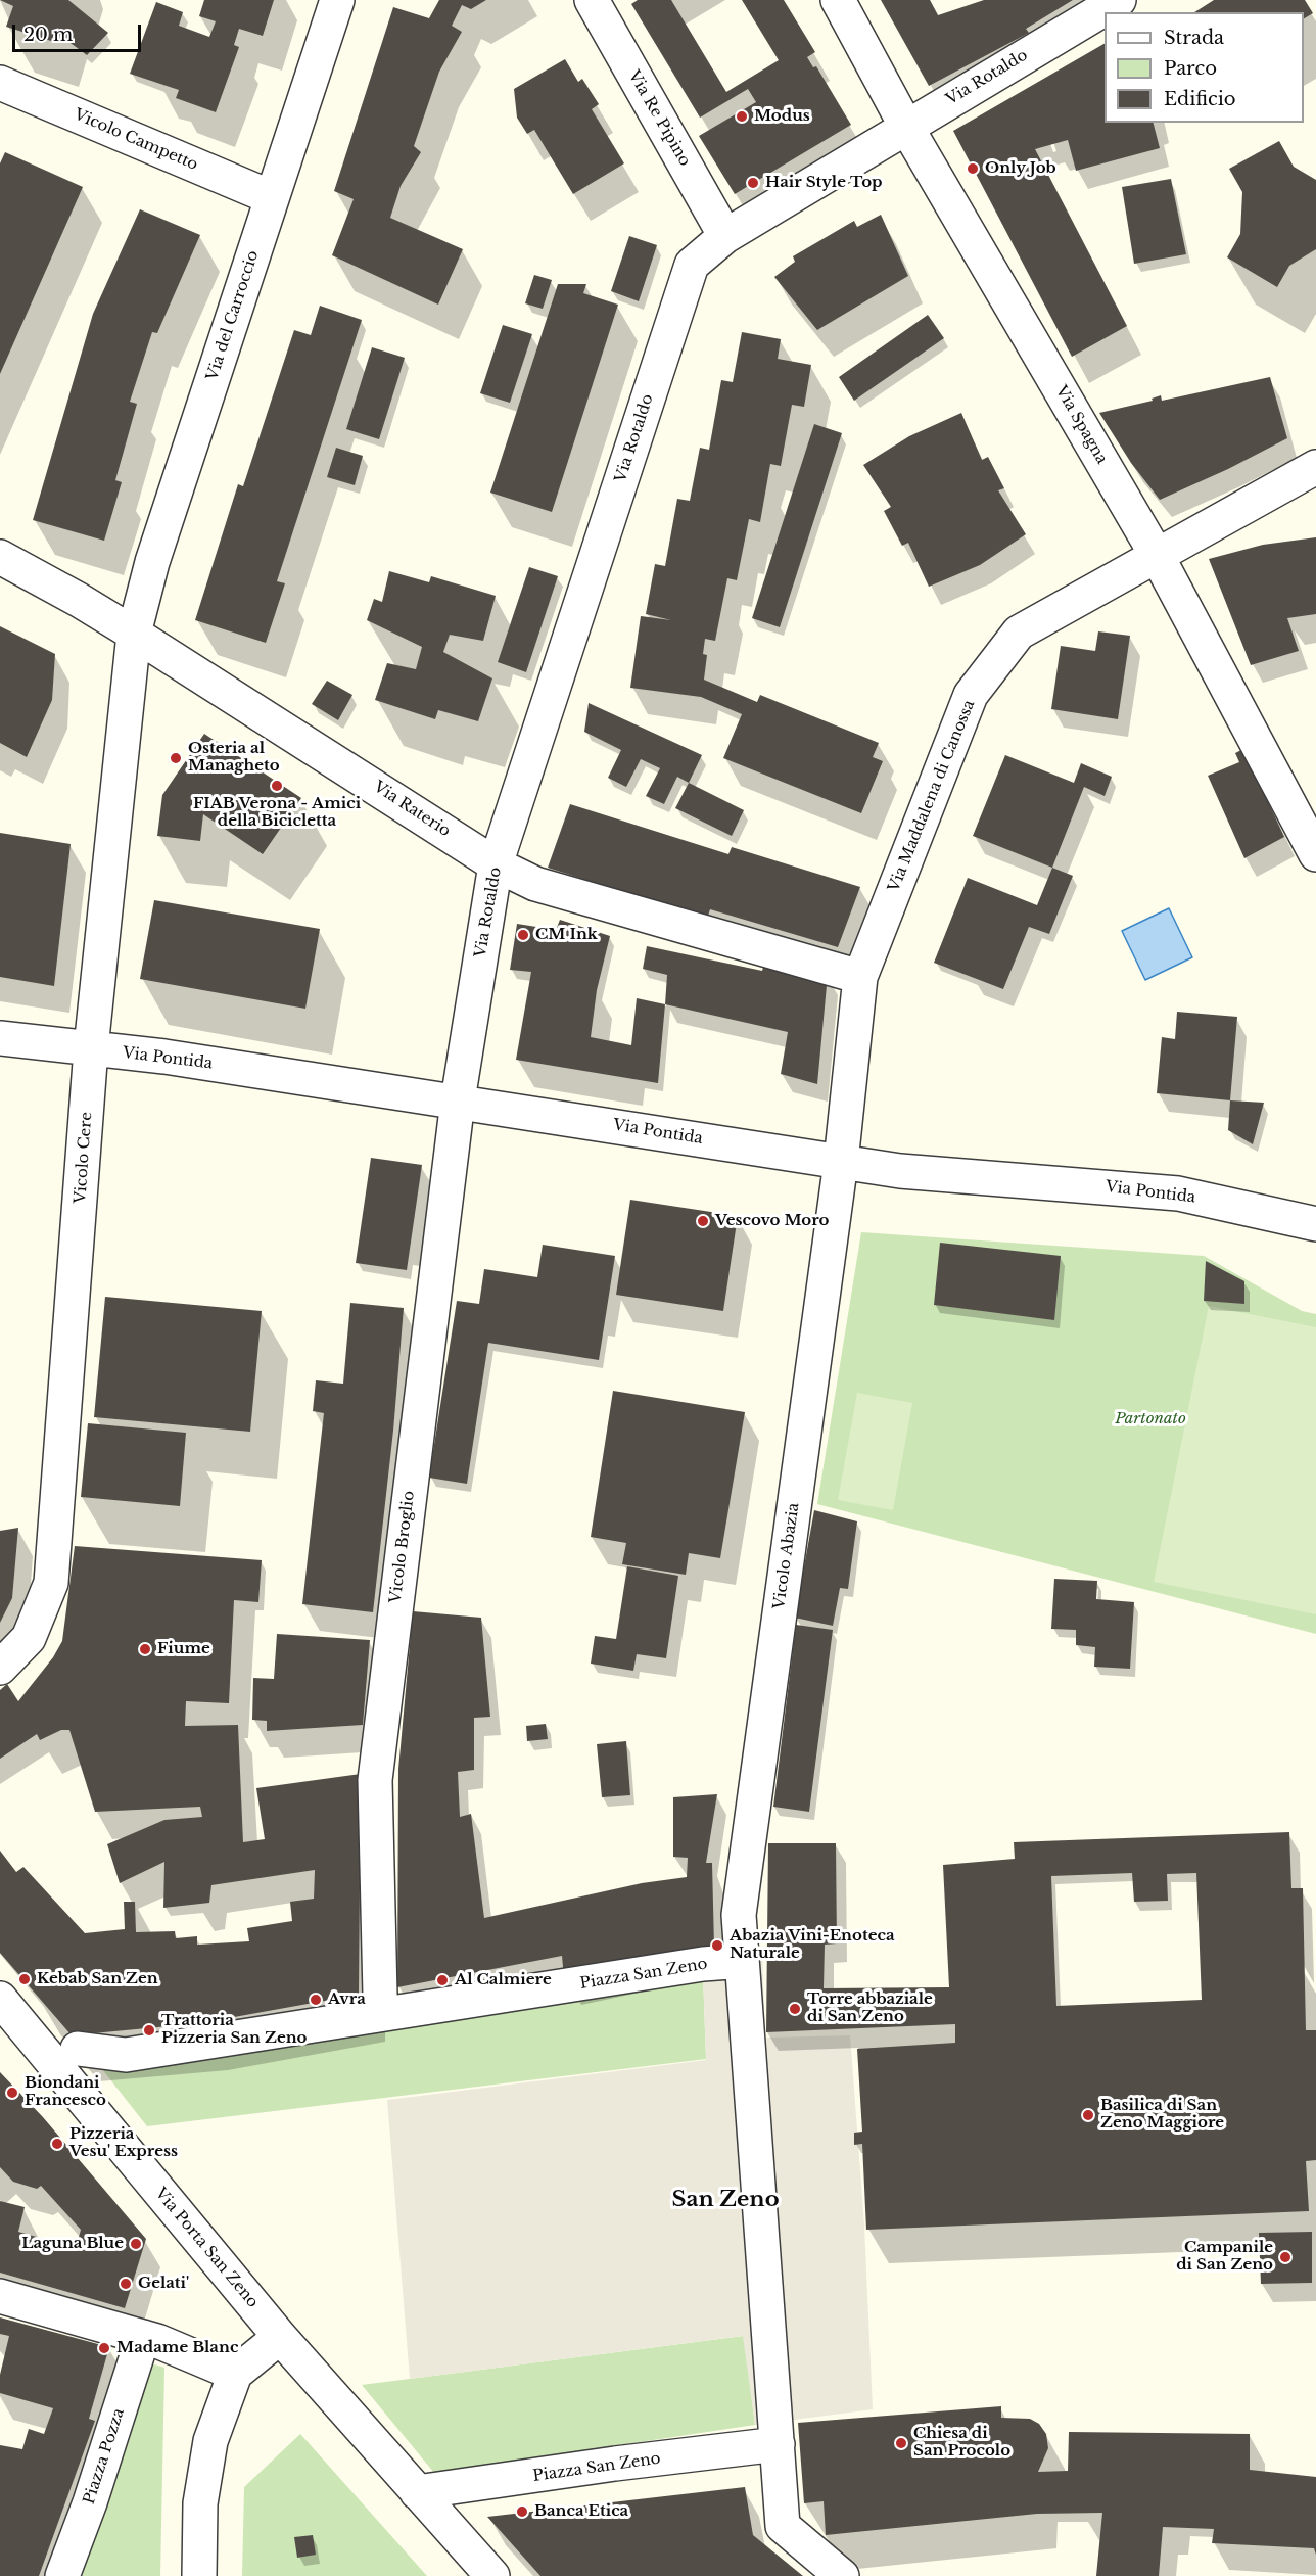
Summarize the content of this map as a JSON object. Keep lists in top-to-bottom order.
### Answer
{
  "streets": {
    "street": [
      "Via Rotaldo",
      "Via Re Pipino",
      "Vicolo Campetto",
      "Via del Carroccio",
      "Via Spagna",
      "Via Maddalena di Canossa",
      "Via Raterio",
      "Via Pontida",
      "Vicolo Cere",
      "Vicolo Broglio",
      "Vicolo Abazia",
      "Piazza San Zeno",
      "Via Porta San Zeno",
      "Piazza Pozza"
    ]
  },
  "crossings": [
    ["Via Rotaldo", "Via Re Pipino"],
    ["Via Rotaldo", "Via Spagna"],
    ["Via Rotaldo", "Via Raterio"],
    ["Via Rotaldo", "Via Pontida"],
    ["Via Rotaldo", "Vicolo Broglio"],
    ["Vicolo Campetto", "Via del Carroccio"],
    ["Via del Carroccio", "Via Raterio"],
    ["Via del Carroccio", "Vicolo Cere"],
    ["Via Spagna", "Via Maddalena di Canossa"],
    ["Via Maddalena di Canossa", "Via Raterio"],
    ["Via Maddalena di Canossa", "Via Pontida"],
    ["Via Maddalena di Canossa", "Vicolo Abazia"],
    ["Via Raterio", "Vicolo Cere"],
    ["Via Pontida", "Vicolo Cere"],
    ["Via Pontida", "Vicolo Broglio"],
    ["Via Pontida", "Vicolo Abazia"],
    ["Vicolo Abazia", "Piazza San Zeno"],
    ["Piazza San Zeno", "Via Porta San Zeno"]
  ],
  "districts": ["San Zeno"],
  "parks": ["Partonato"],
  "places": [
    "Modus",
    "Only Job",
    "Hair Style Top",
    "Osteria al Managheto",
    "FIAB Verona - Amici della Bicicletta",
    "CM Ink",
    "Vescovo Moro",
    "Fiume",
    "Abazia Vini-Enoteca Naturale",
    "Kebab San Zen",
    "Al Calmiere",
    "Avra",
    "Torre abbaziale di San Zeno",
    "Trattoria Pizzeria San Zeno",
    "Biondani Francesco",
    "Basilica di San Zeno Maggiore",
    "Pizzeria Vesu' Express",
    "Laguna Blue",
    "Campanile di San Zeno",
    "Gelati'",
    "Madame Blanc",
    "Chiesa di San Procolo",
    "Banca Etica"
  ],
  "legend": ["Strada", "Parco", "Edificio"],
  "scale_bar": "20 m"
}
